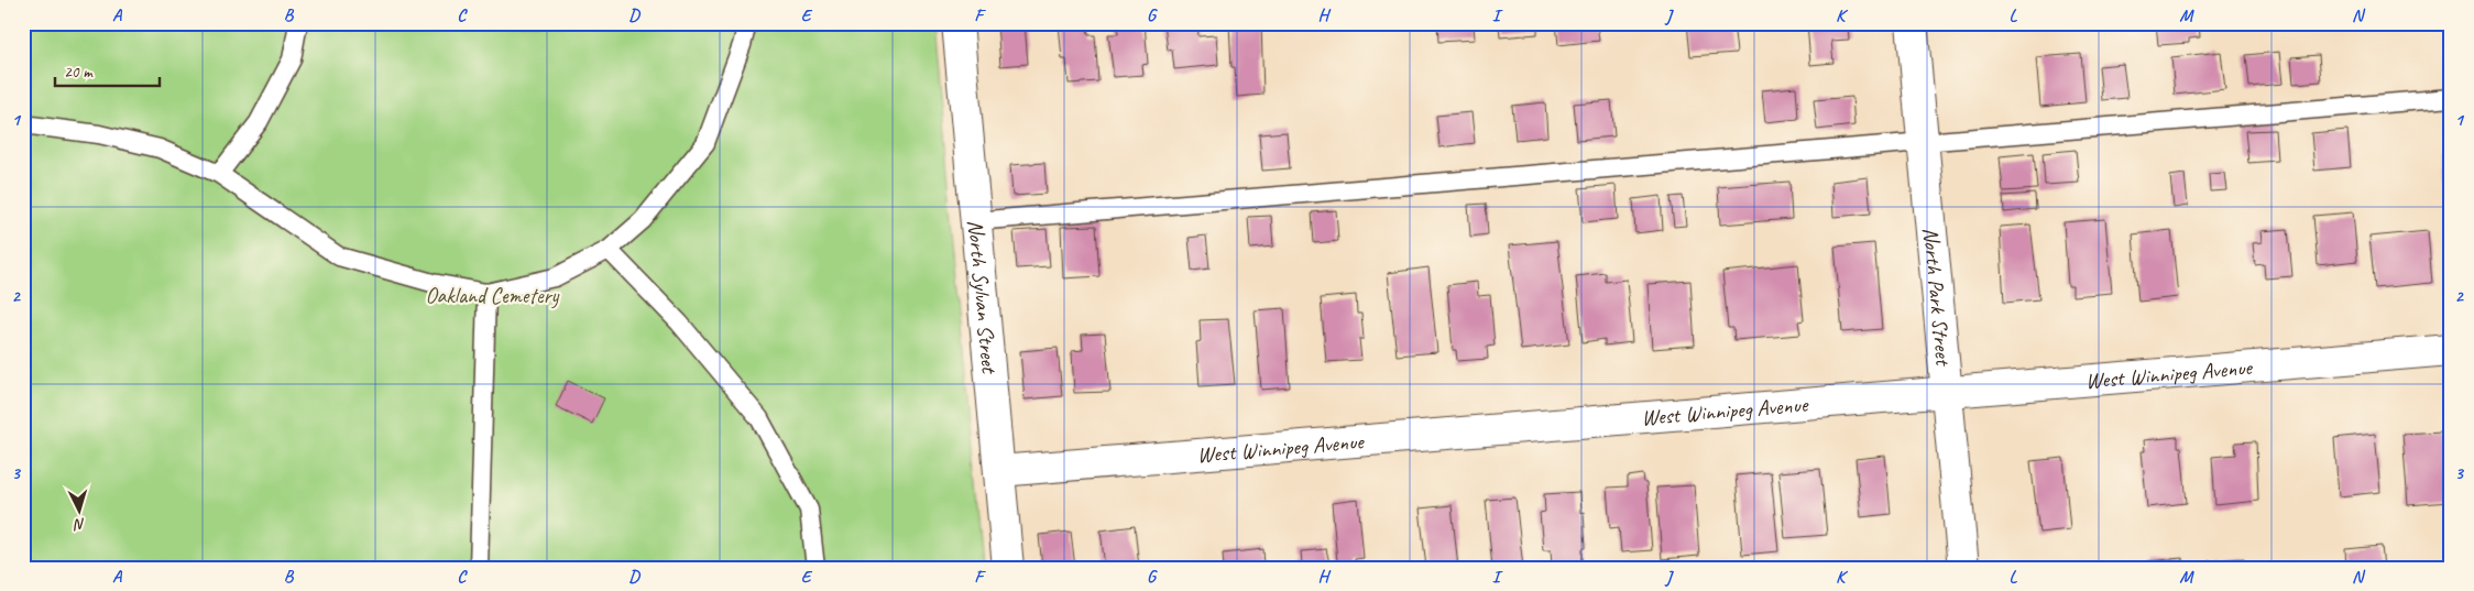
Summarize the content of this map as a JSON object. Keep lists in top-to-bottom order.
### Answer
{
  "streets": {
    "street": ["North Park Street", "North Sylvan Street", "West Winnipeg Avenue"]
  },
  "crossings": [
    ["North Park Street", "West Winnipeg Avenue"],
    ["North Sylvan Street", "West Winnipeg Avenue"]
  ],
  "parks": ["Oakland Cemetery"],
  "scale_bar": "20 m",
  "north": "bottom",
  "grid": {
    "columns": [
      "A",
      "B",
      "C",
      "D",
      "E",
      "F",
      "G",
      "H",
      "I",
      "J",
      "K",
      "L",
      "M",
      "N"
    ],
    "rows": ["1", "2", "3"]
  }
}
